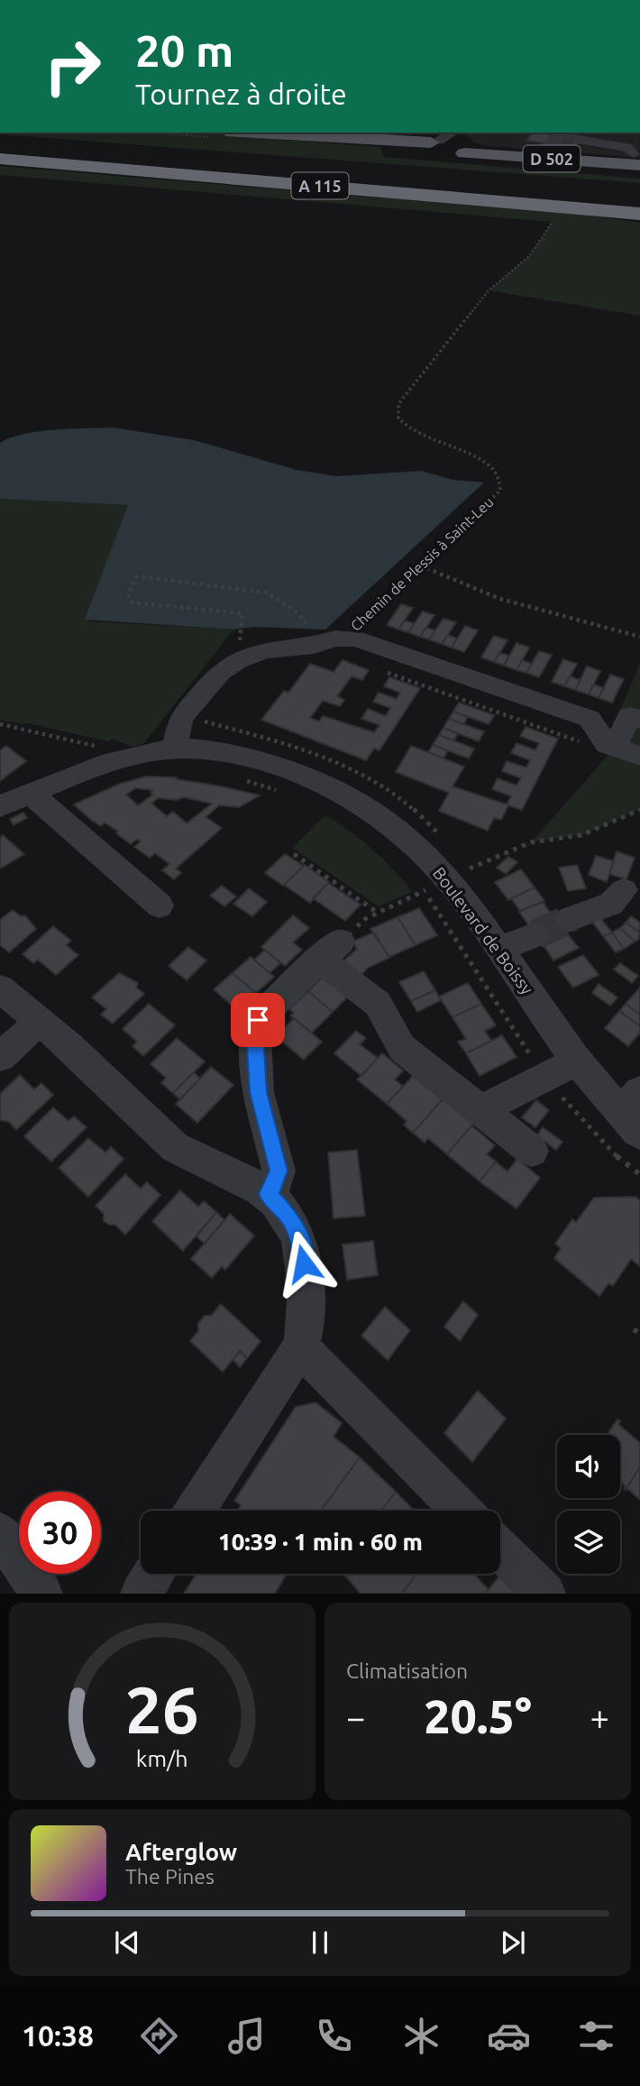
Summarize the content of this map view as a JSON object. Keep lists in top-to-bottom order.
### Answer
{
  "streets": {
    "highway": ["A 115"],
    "main road": ["D 502"],
    "street": ["Chemin de Plessis à Saint-Leu", "Boulevard de Boissy"]
  },
  "crossings": [
    ["Chemin de Plessis à Saint-Leu", "Boulevard de Boissy"]
  ],
  "page": {
    "turn": ["20 m", "Tournez à droite"],
    "limit": "30",
    "trip": "10:39 · 1 min · 60 m",
    "tile": "Climatisation",
    "heat": ["−", "20.5°", "+"],
    "song": ["Afterglow", "The Pines"],
    "tabs": "10:38",
    "gauge": ["26", "km/h"]
  }
}
